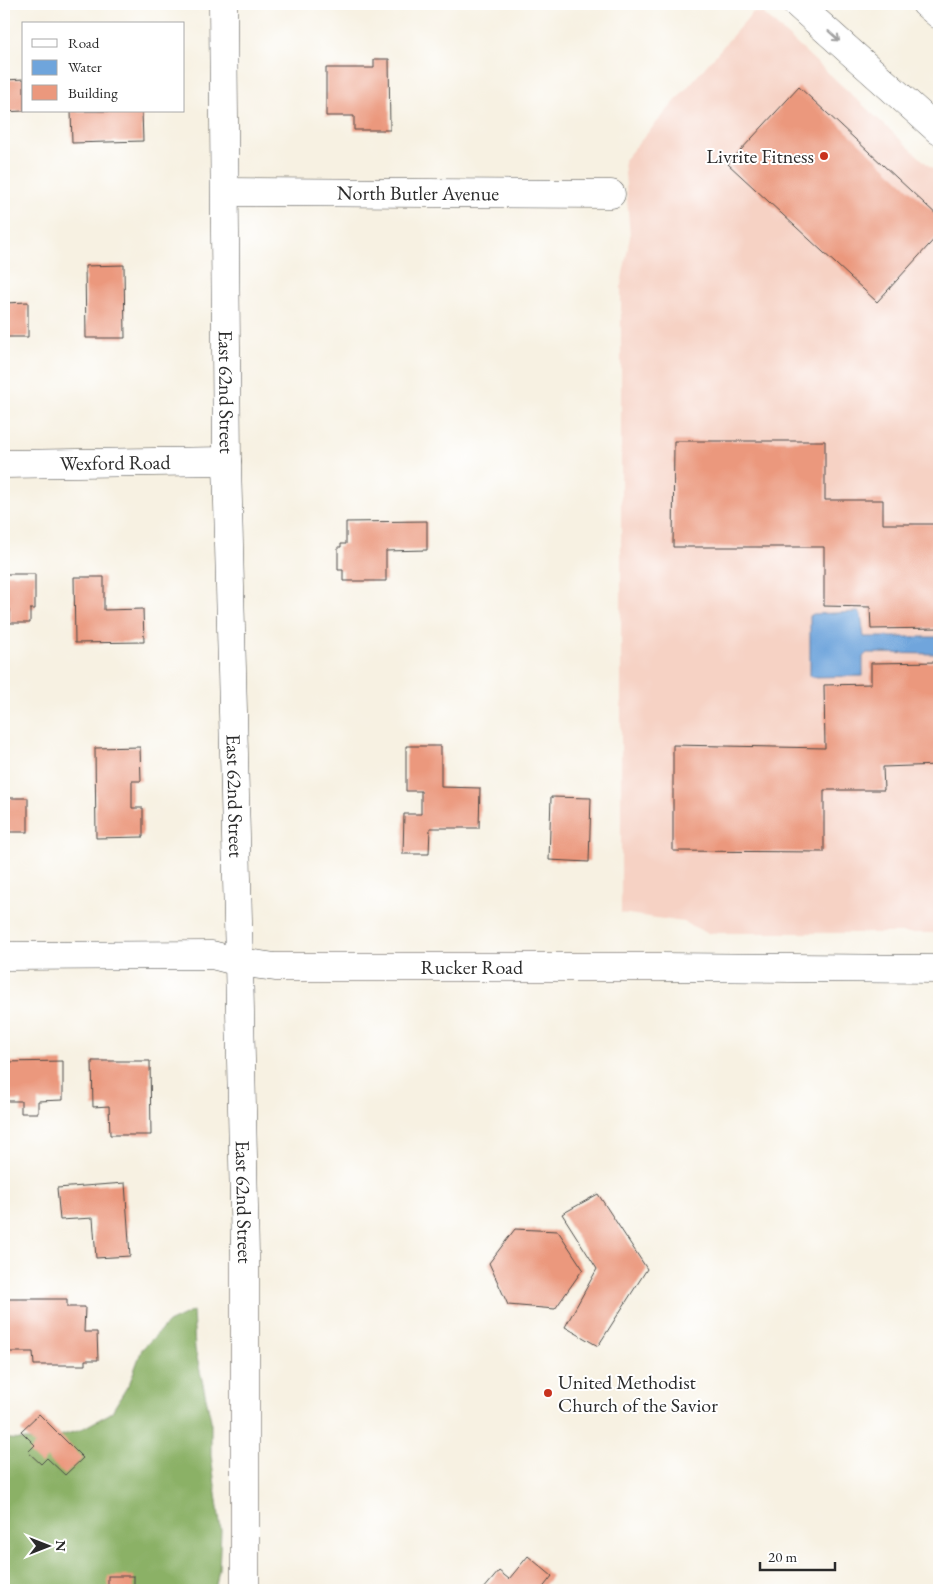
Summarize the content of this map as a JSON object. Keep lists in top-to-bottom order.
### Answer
{
  "streets": {
    "street": [
      "North Butler Avenue",
      "East 62nd Street",
      "Wexford Road",
      "Rucker Road"
    ]
  },
  "crossings": [
    ["North Butler Avenue", "East 62nd Street"],
    ["East 62nd Street", "Wexford Road"],
    ["East 62nd Street", "Rucker Road"]
  ],
  "places": ["Livrite Fitness", "United Methodist Church of the Savior"],
  "legend": ["Road", "Water", "Building"],
  "scale_bar": "20 m",
  "north": "right"
}
